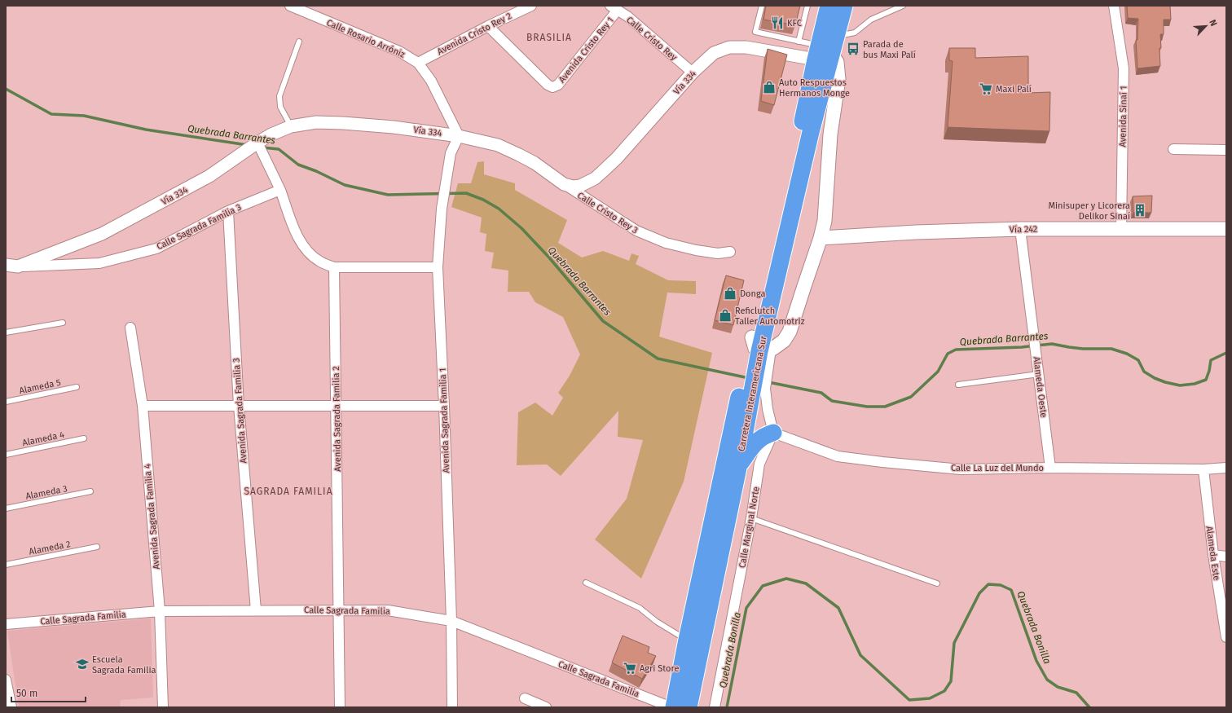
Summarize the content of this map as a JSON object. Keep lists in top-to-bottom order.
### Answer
{
  "streets": {
    "highway": ["Carretera Interamericana Sur"],
    "main road": ["Vía 242"],
    "street": [
      "Avenida Cristo Rey 2",
      "Calle Rosario Arróniz",
      "Calle Cristo Rey",
      "Avenida Cristo Rey 1",
      "Vía 334",
      "Avenida Sinaí 1",
      "Calle Cristo Rey 3",
      "Calle Sagrada Familia 3",
      "Alameda Oeste",
      "Avenida Sagrada Familia 3",
      "Avenida Sagrada Familia 2",
      "Avenida Sagrada Familia 1",
      "Calle La Luz del Mundo",
      "Avenida Sagrada Familia 4",
      "Calle Marginal Norte",
      "Alameda Este",
      "Calle Sagrada Familia"
    ],
    "lane": [
      "Alameda 5",
      "Alameda 4",
      "Alameda 3",
      "Alameda 2"
    ]
  },
  "crossings": [
    ["Avenida Cristo Rey 2", "Calle Rosario Arróniz"],
    ["Avenida Cristo Rey 2", "Avenida Cristo Rey 1"],
    ["Calle Rosario Arróniz", "Vía 334"],
    ["Calle Rosario Arróniz", "Avenida Sagrada Familia 1"],
    ["Calle Cristo Rey", "Avenida Cristo Rey 1"],
    ["Calle Cristo Rey", "Vía 334"],
    ["Vía 334", "Calle Cristo Rey 3"],
    ["Vía 334", "Calle Sagrada Familia 3"],
    ["Vía 334", "Carretera Interamericana Sur"],
    ["Vía 334", "Avenida Sagrada Familia 1"],
    ["Avenida Sinaí 1", "Vía 242"],
    ["Calle Sagrada Familia 3", "Avenida Sagrada Familia 3"],
    ["Vía 242", "Alameda Oeste"],
    ["Alameda Oeste", "Calle La Luz del Mundo"],
    ["Carretera Interamericana Sur", "Calle Sagrada Familia"],
    ["Avenida Sagrada Familia 3", "Calle Sagrada Familia"],
    ["Avenida Sagrada Familia 2", "Calle Sagrada Familia"],
    ["Avenida Sagrada Familia 1", "Calle Sagrada Familia"],
    ["Calle La Luz del Mundo", "Calle Marginal Norte"],
    ["Calle La Luz del Mundo", "Alameda Este"],
    ["Avenida Sagrada Familia 4", "Calle Sagrada Familia"]
  ],
  "districts": ["BRASILIA", "SAGRADA FAMILIA"],
  "water": ["Quebrada Barrantes", "Quebrada Bonilla"],
  "places": {
    "restaurant": ["KFC"],
    "bus stop": ["Parada de bus Maxi Palí"],
    "shop": ["Auto Respuestos Hermanos Monge", "Donga", "Reficlutch Taller Automotriz"],
    "supermarket": ["Maxi Palí", "Agri Store"],
    "building": ["Minisuper y Licorera Delikor Sinaí"],
    "school or university": ["Escuela Sagrada Familia"]
  },
  "scale_bar": "50 m",
  "north": "top right"
}
